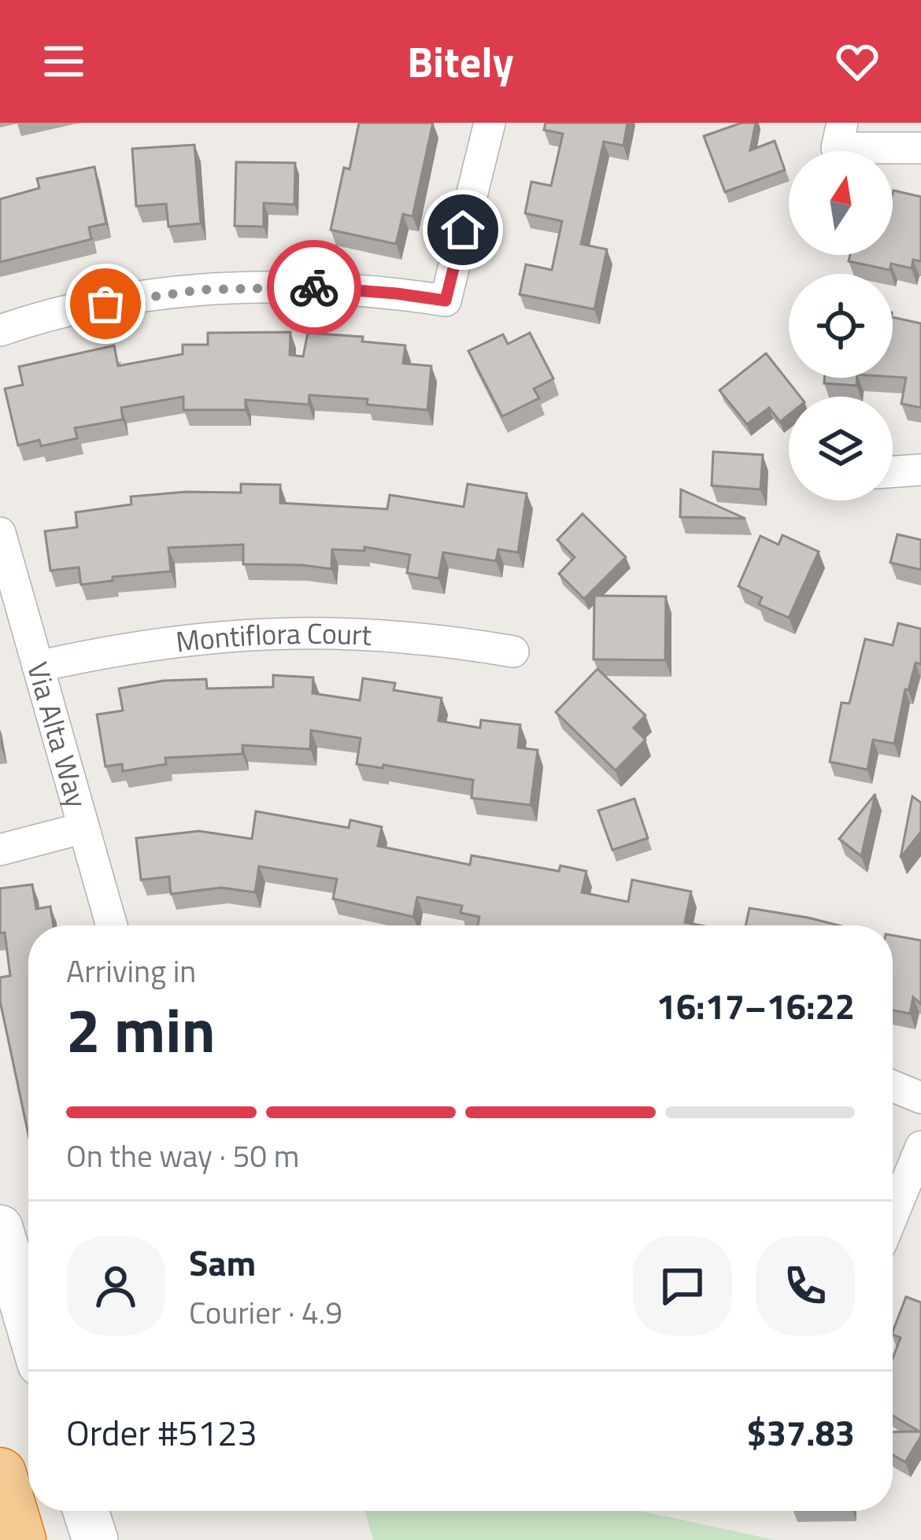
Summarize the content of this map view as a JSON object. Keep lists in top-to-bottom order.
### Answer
{
  "streets": {
    "street": ["Montiflora Court", "Via Alta Way"]
  },
  "crossings": [
    ["Montiflora Court", "Via Alta Way"]
  ],
  "north": "top",
  "page": {
    "header": "Bitely",
    "heading": ["2 min", "Arriving in", "16:17–16:22"],
    "panel": [
      "Sam",
      "Courier · 4.9",
      "Order #5123",
      "$37.83"
    ],
    "bar": "On the way · 50 m"
  }
}
